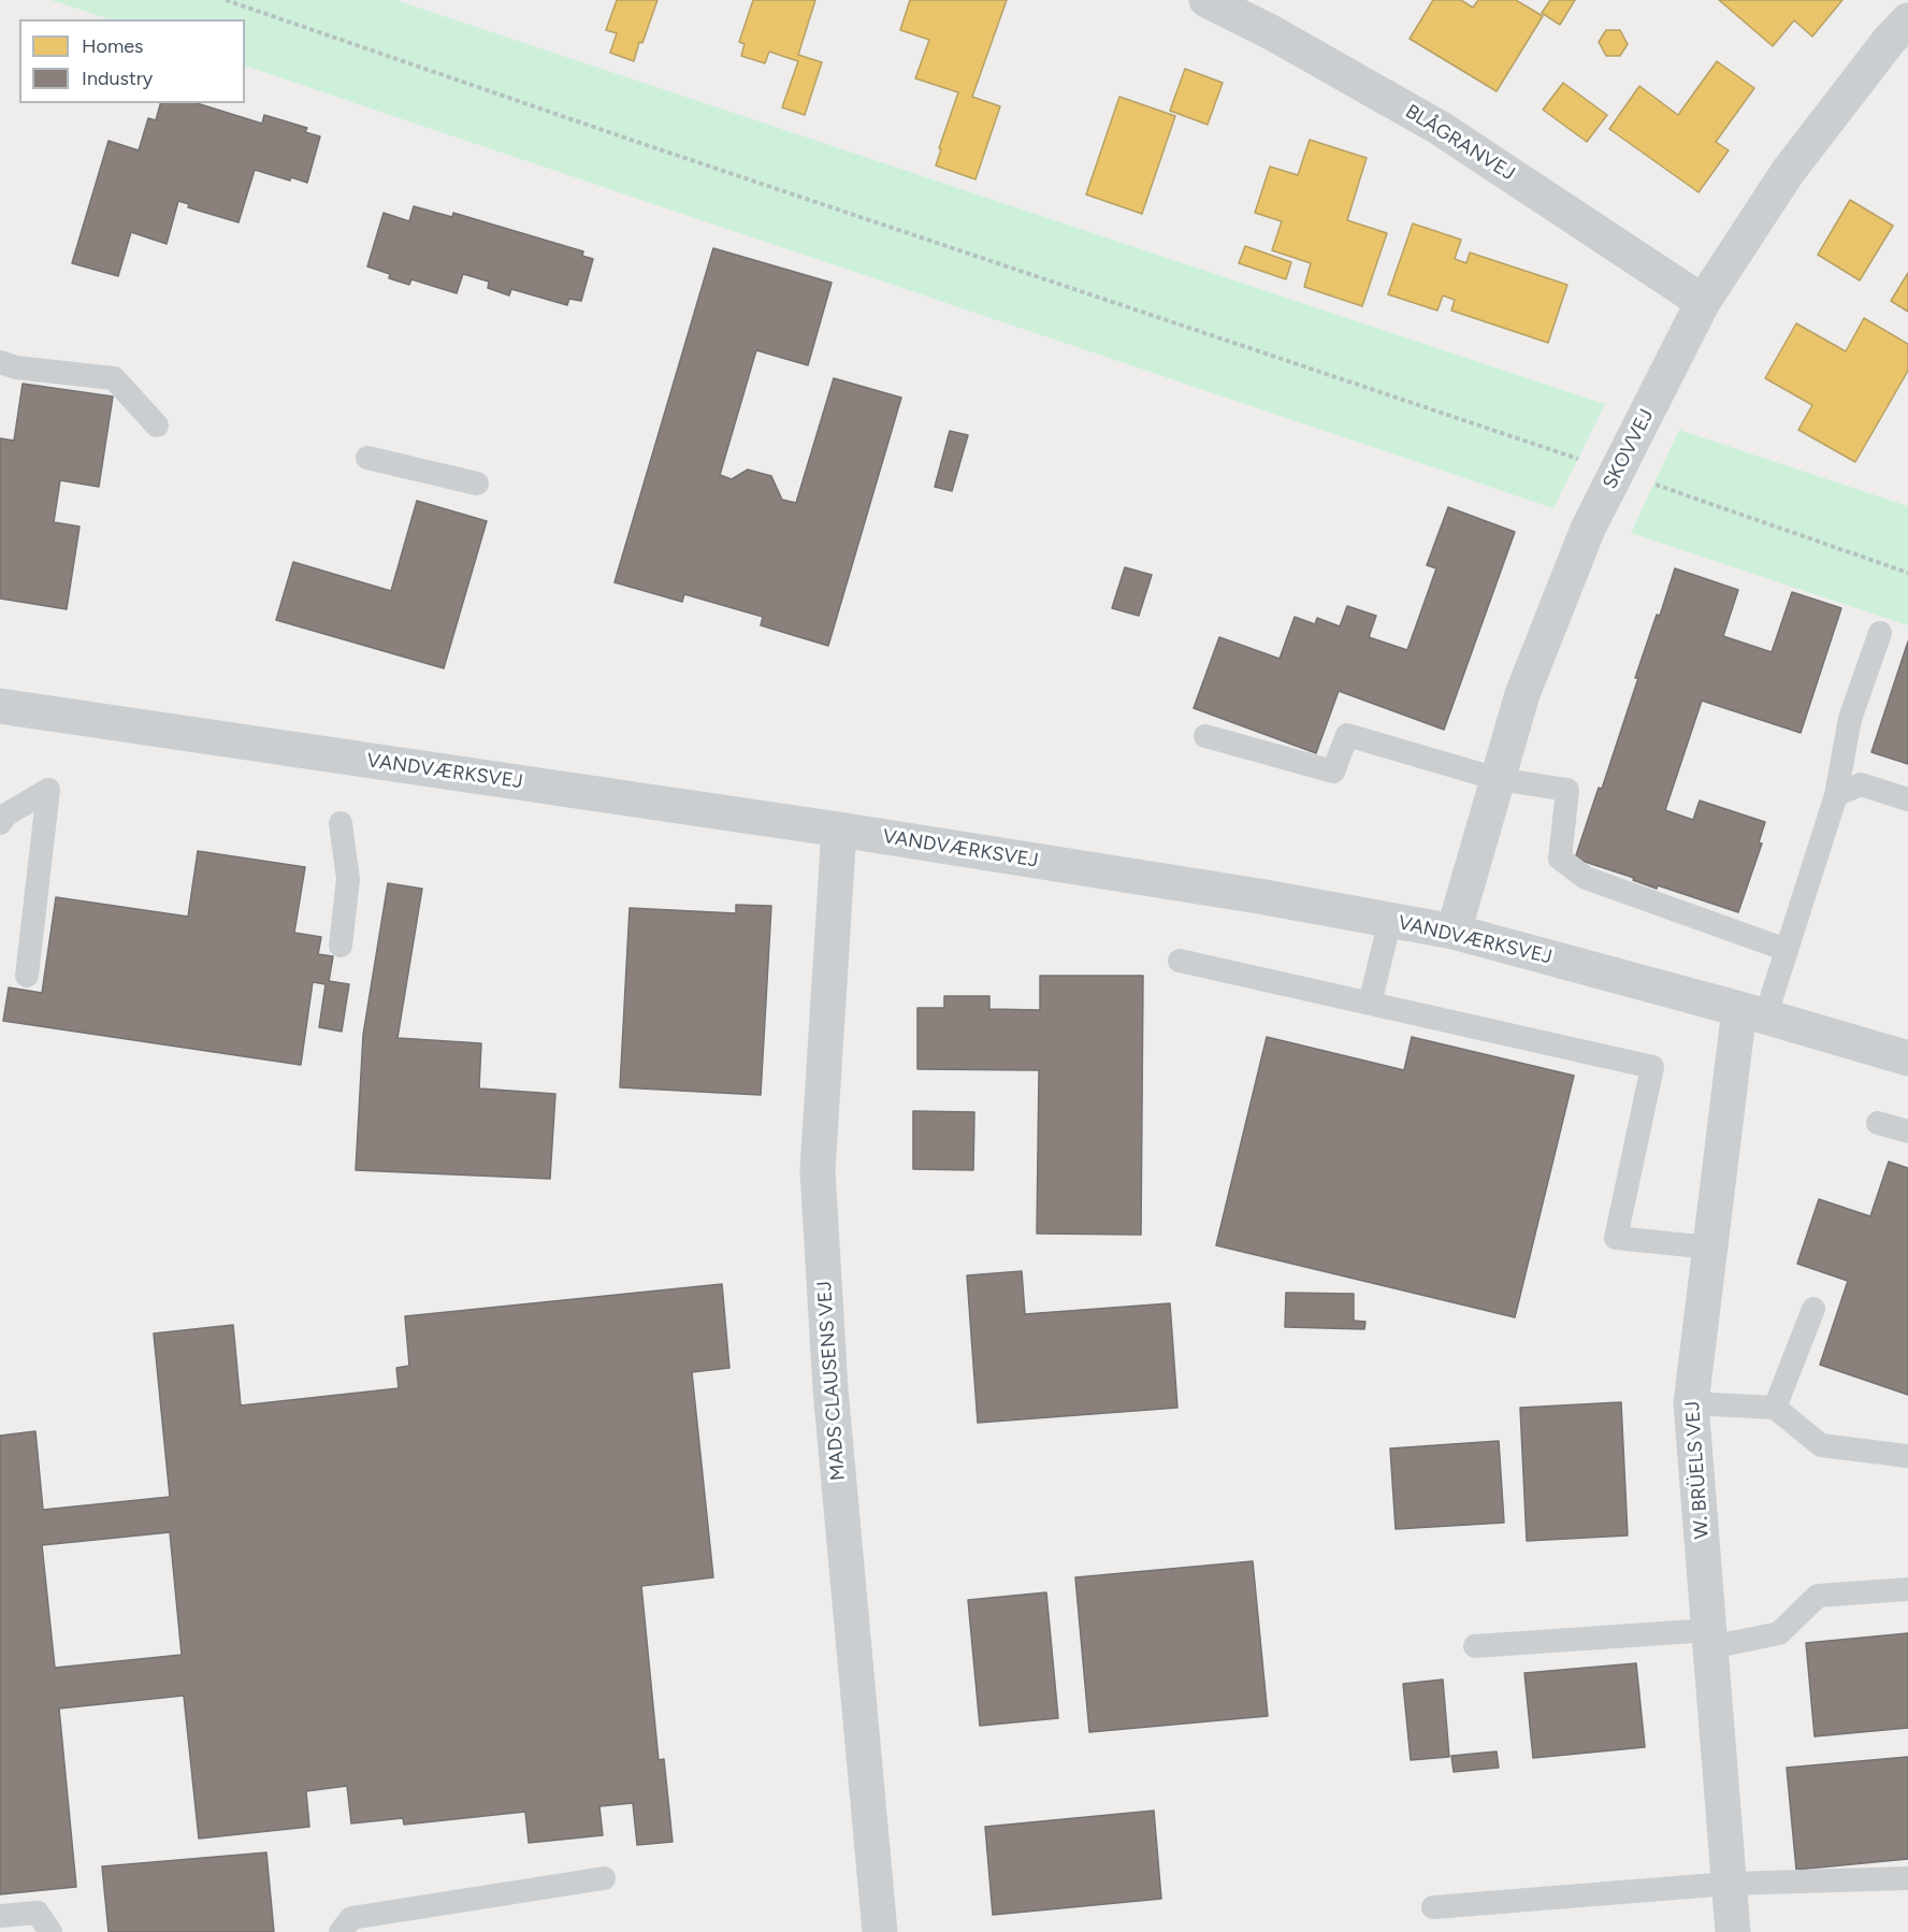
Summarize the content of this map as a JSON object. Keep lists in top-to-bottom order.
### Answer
{
  "streets": {
    "street": [
      "BLÅGRANVEJ",
      "SKOVVEJ",
      "VANDVÆRKSVEJ",
      "MADS CLAUSENS VEJ",
      "W. BRÜELS VEJ"
    ]
  },
  "crossings": [
    ["BLÅGRANVEJ", "SKOVVEJ"],
    ["SKOVVEJ", "VANDVÆRKSVEJ"],
    ["VANDVÆRKSVEJ", "MADS CLAUSENS VEJ"],
    ["VANDVÆRKSVEJ", "W. BRÜELS VEJ"]
  ],
  "legend": ["Homes", "Industry"]
}
